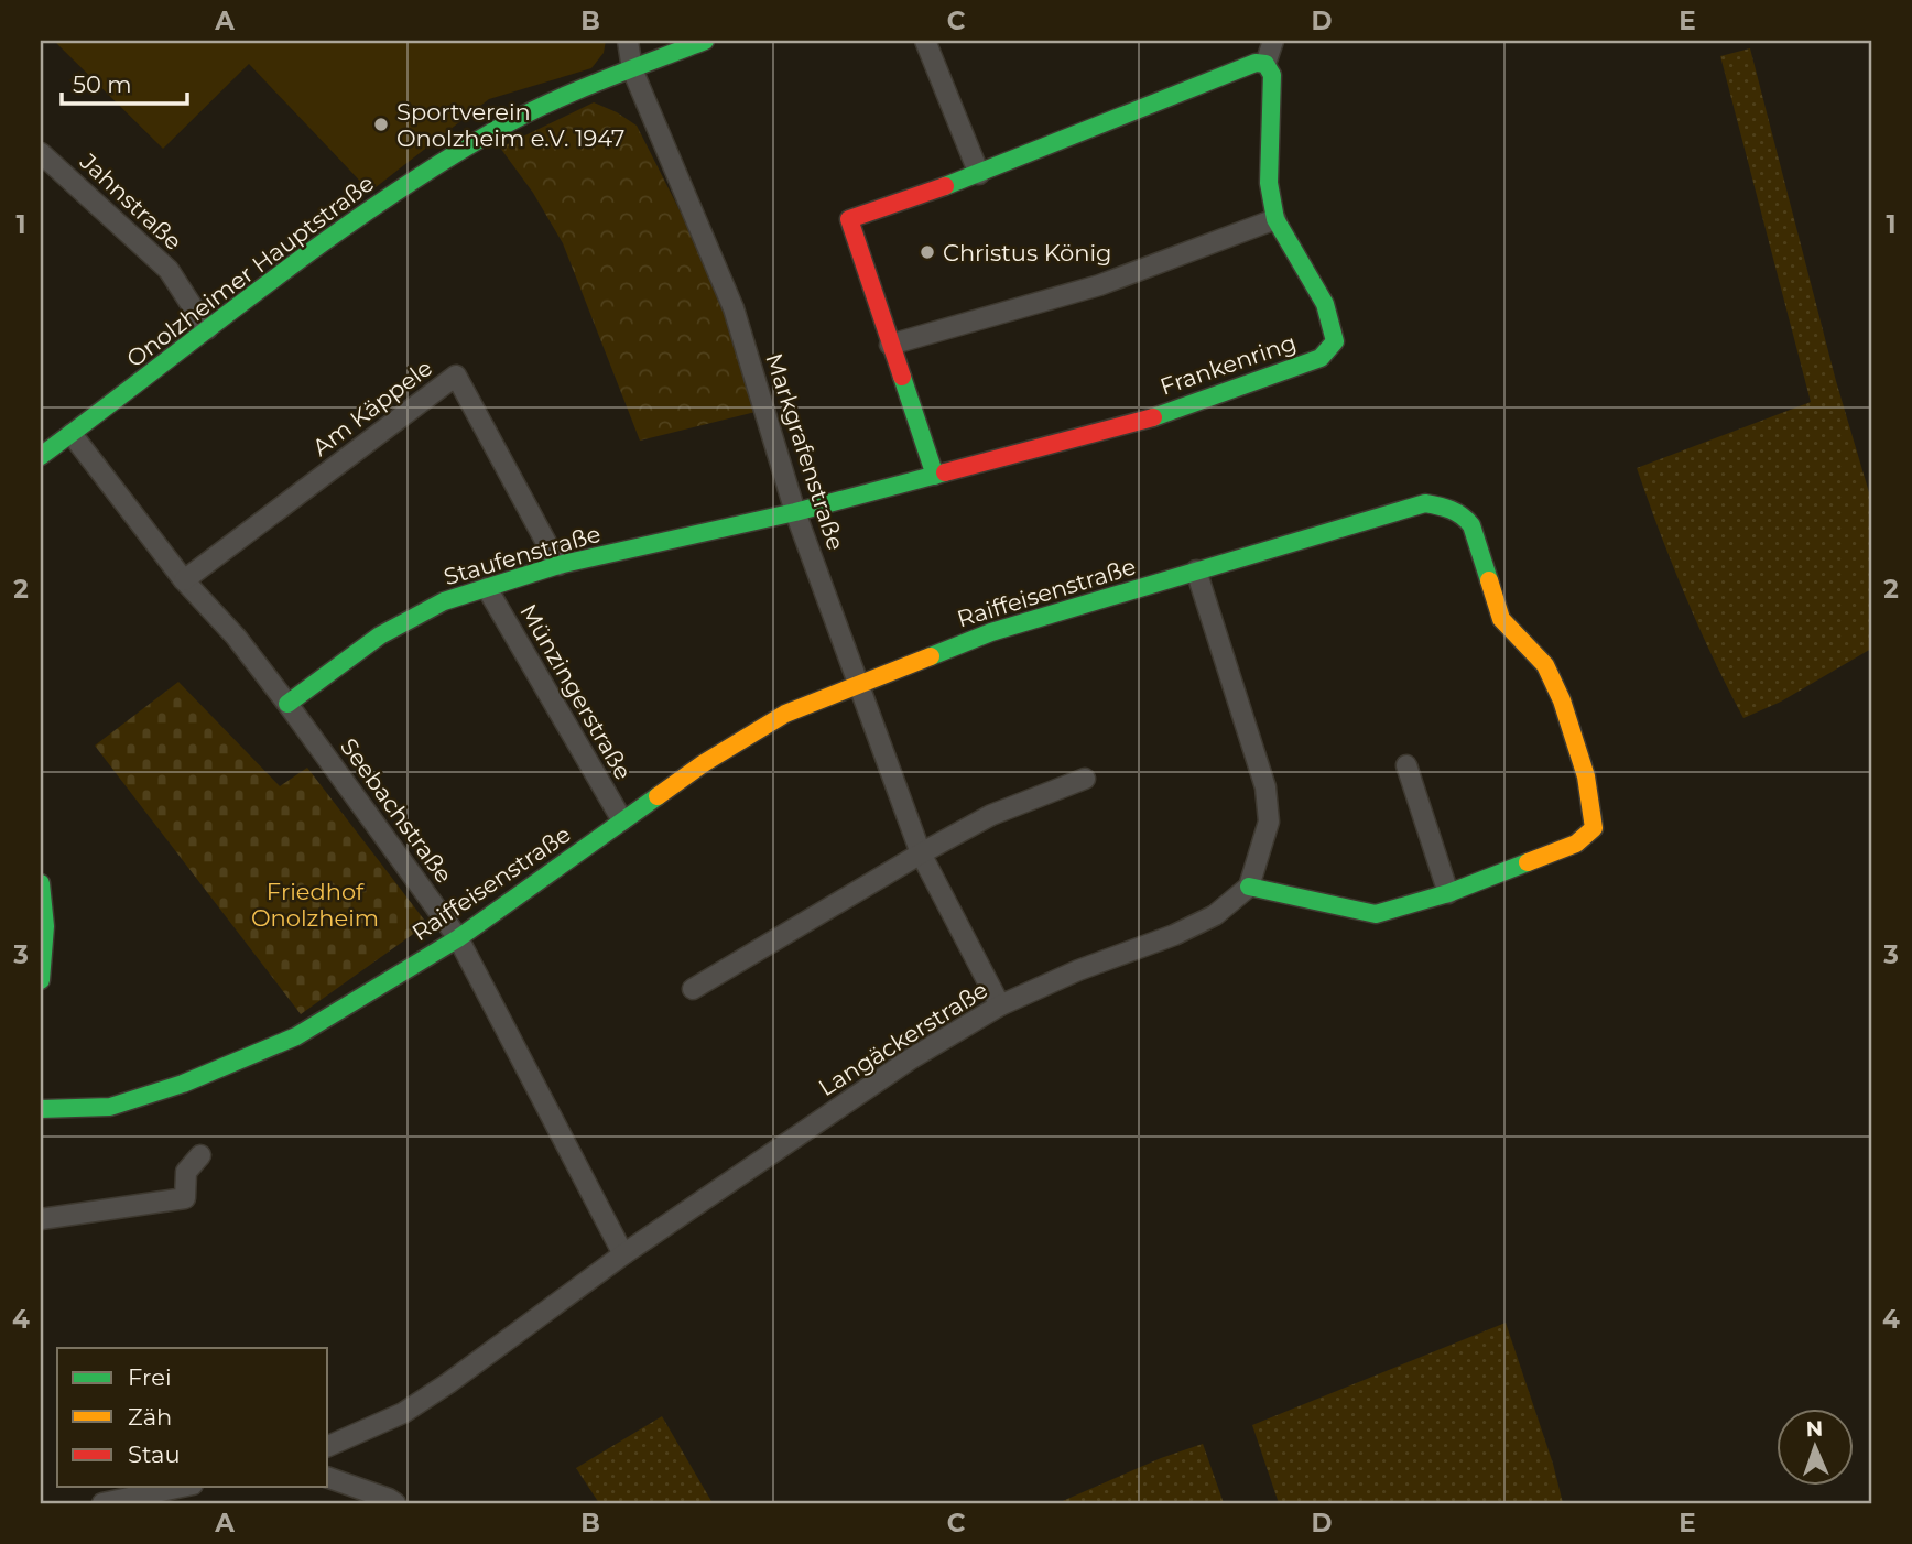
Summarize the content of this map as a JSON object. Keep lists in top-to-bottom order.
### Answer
{
  "streets": {
    "street": [
      "Jahnstraße",
      "Onolzheimer Hauptstraße",
      "Frankenring",
      "Am Käppele",
      "Markgrafenstraße",
      "Staufenstraße",
      "Raiffeisenstraße",
      "Münzingerstraße",
      "Seebachstraße",
      "Langäckerstraße"
    ]
  },
  "crossings": [
    ["Jahnstraße", "Onolzheimer Hauptstraße"],
    ["Onolzheimer Hauptstraße", "Markgrafenstraße"],
    ["Onolzheimer Hauptstraße", "Seebachstraße"],
    ["Frankenring", "Markgrafenstraße"],
    ["Frankenring", "Staufenstraße"],
    ["Am Käppele", "Staufenstraße"],
    ["Am Käppele", "Seebachstraße"],
    ["Markgrafenstraße", "Staufenstraße"],
    ["Markgrafenstraße", "Raiffeisenstraße"],
    ["Markgrafenstraße", "Langäckerstraße"],
    ["Staufenstraße", "Münzingerstraße"],
    ["Staufenstraße", "Seebachstraße"],
    ["Raiffeisenstraße", "Münzingerstraße"],
    ["Raiffeisenstraße", "Seebachstraße"],
    ["Raiffeisenstraße", "Langäckerstraße"],
    ["Seebachstraße", "Langäckerstraße"]
  ],
  "parks": ["Friedhof Onolzheim"],
  "places": ["Sportverein Onolzheim e.V. 1947", "Christus König"],
  "legend": ["Frei", "Zäh", "Stau"],
  "scale_bar": "50 m",
  "north": "top",
  "grid": {
    "columns": [
      "A",
      "B",
      "C",
      "D",
      "E"
    ],
    "rows": [
      "1",
      "2",
      "3",
      "4"
    ]
  }
}
